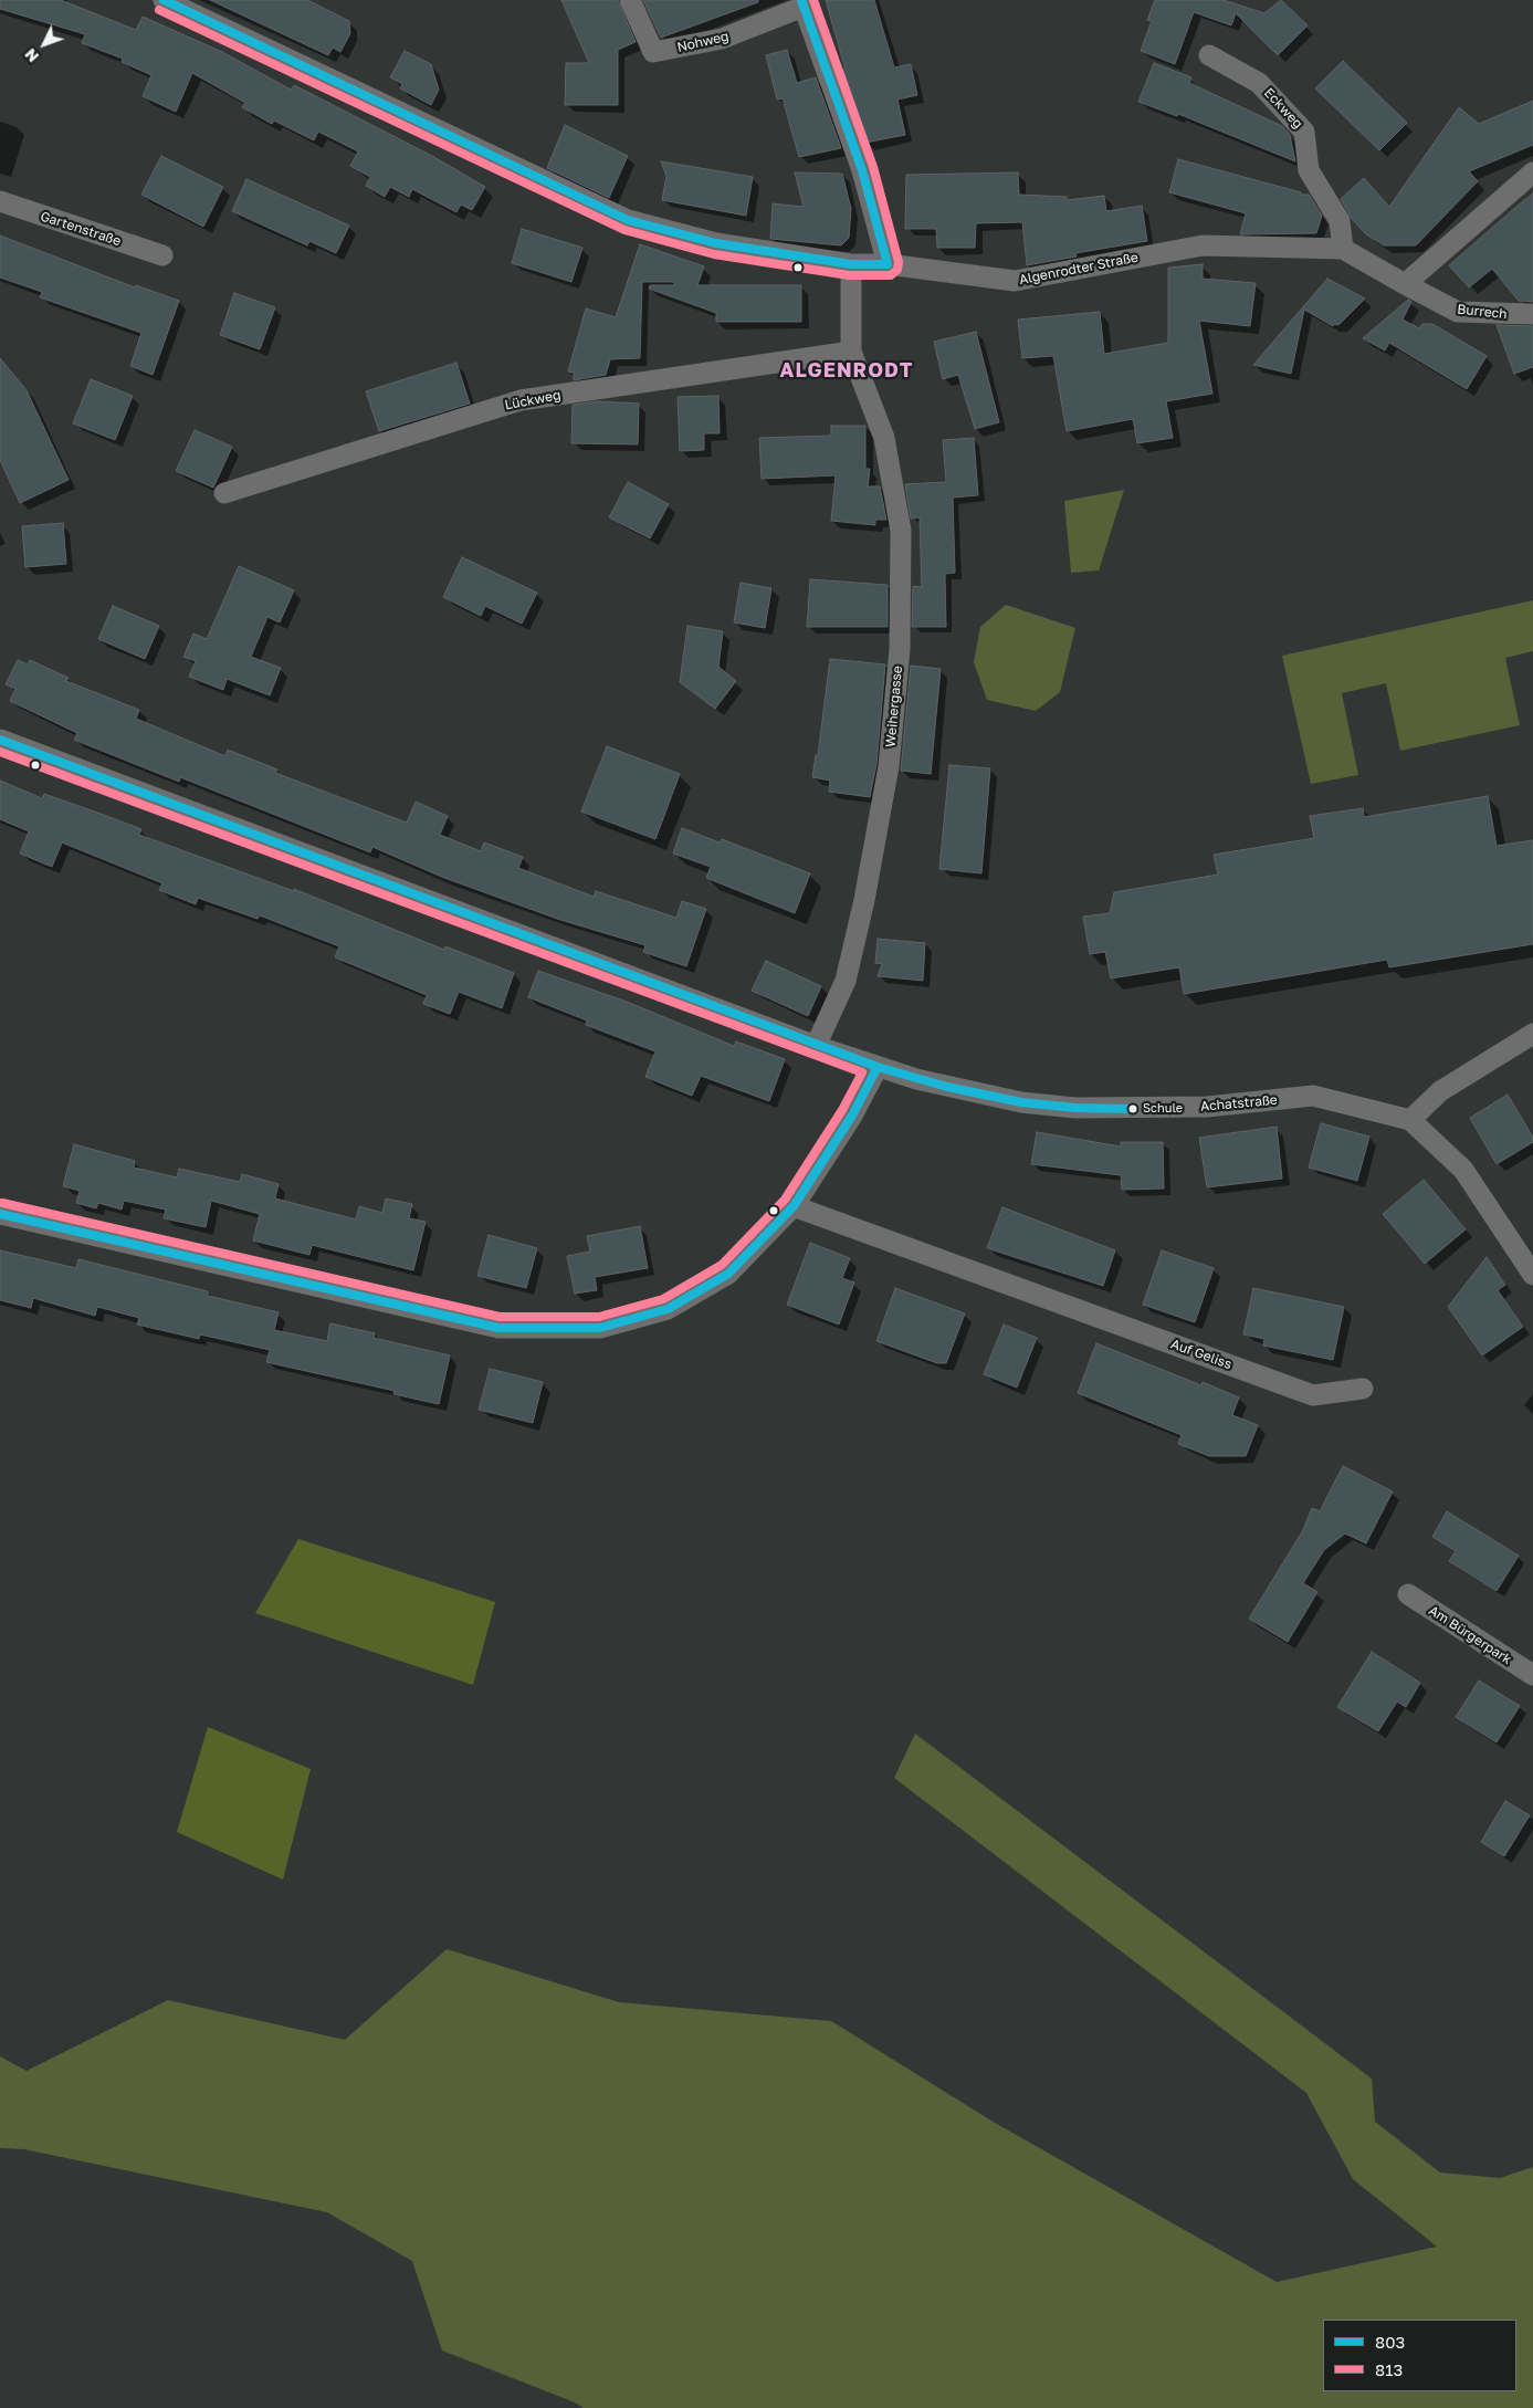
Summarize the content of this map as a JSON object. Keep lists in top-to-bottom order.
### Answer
{
  "streets": {
    "street": [
      "Nohweg",
      "Eckweg",
      "Gartenstraße",
      "Algenrodter Straße",
      "Burrech",
      "Lückweg",
      "Weihergasse",
      "Achatstraße",
      "Auf Geliss",
      "Am Bürgerpark"
    ]
  },
  "crossings": [
    ["Nohweg", "Algenrodter Straße"],
    ["Eckweg", "Algenrodter Straße"],
    ["Algenrodter Straße", "Burrech"],
    ["Algenrodter Straße", "Weihergasse"],
    ["Lückweg", "Weihergasse"],
    ["Weihergasse", "Achatstraße"]
  ],
  "districts": ["ALGENRODT"],
  "places": ["Schule"],
  "lines": ["transit line 803", "transit line 813"],
  "legend": ["803", "813"],
  "north": "bottom left"
}
